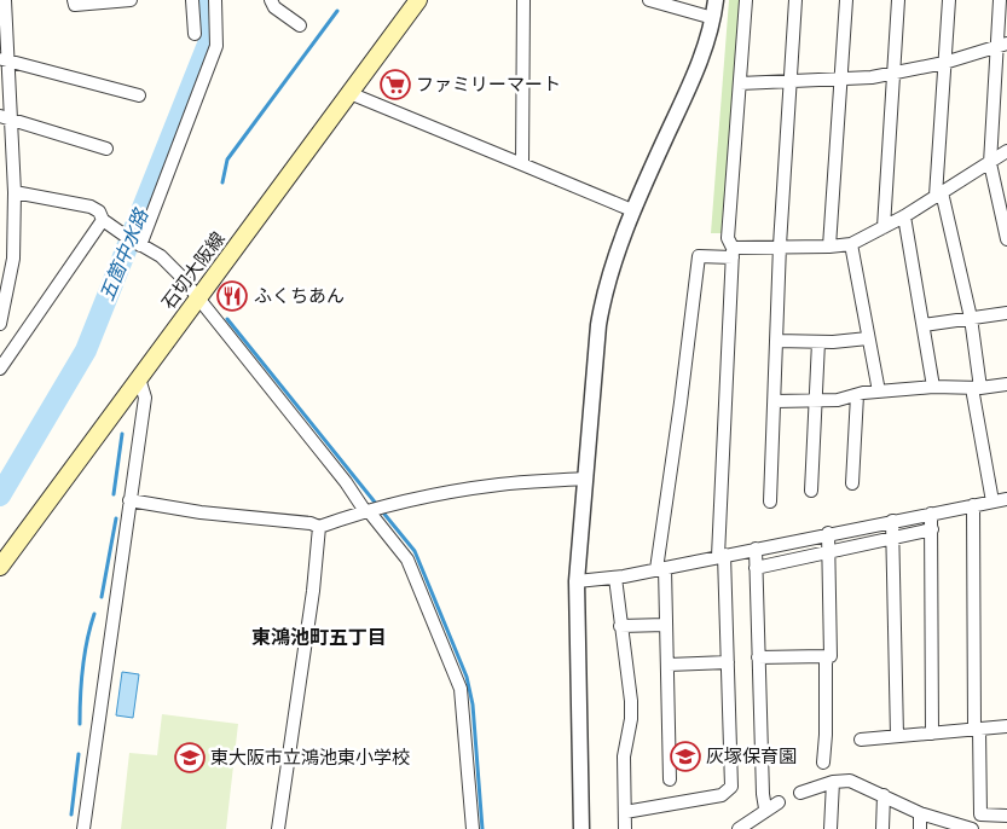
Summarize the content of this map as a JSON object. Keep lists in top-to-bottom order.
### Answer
{
  "streets": {
    "main road": ["石切大阪線"]
  },
  "districts": ["東鴻池町五丁目"],
  "water": ["五箇中水路"],
  "places": {
    "supermarket": ["ファミリーマート"],
    "restaurant": ["ふくちあん"],
    "school or university": ["灰塚保育園", "東大阪市立鴻池東小学校"]
  }
}
